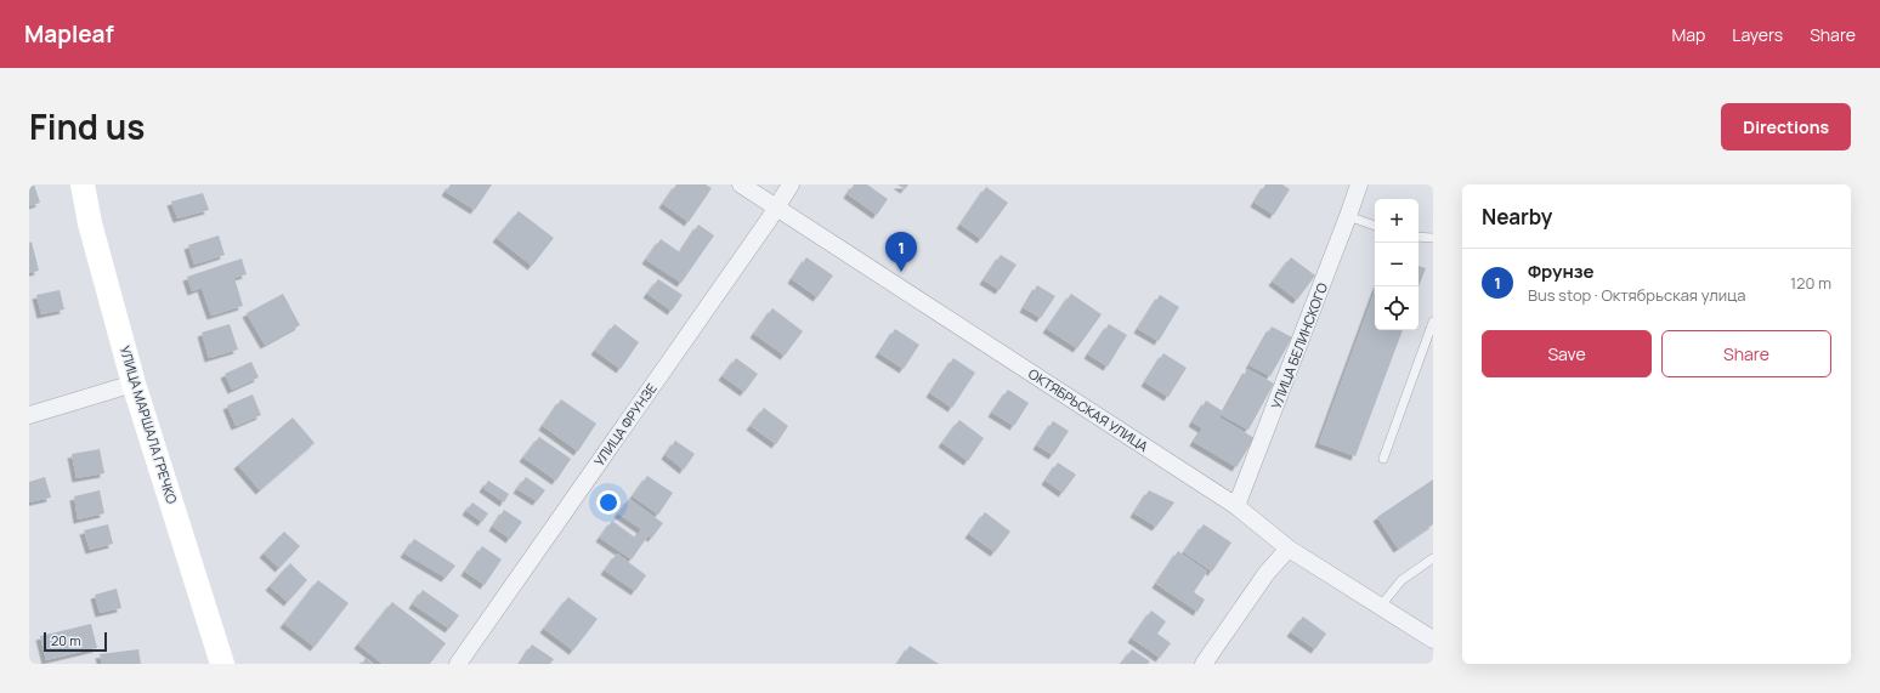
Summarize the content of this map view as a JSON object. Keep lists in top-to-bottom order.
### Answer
{
  "streets": {
    "main road": ["УЛИЦА МАРШАЛА ГРЕЧКО"],
    "street": ["УЛИЦА БЕЛИНСКОГО", "ОКТЯБРЬСКАЯ УЛИЦА", "УЛИЦА ФРУНЗЕ"]
  },
  "crossings": [
    ["УЛИЦА БЕЛИНСКОГО", "ОКТЯБРЬСКАЯ УЛИЦА"],
    ["ОКТЯБРЬСКАЯ УЛИЦА", "УЛИЦА ФРУНЗЕ"]
  ],
  "scale_bar": "20 m",
  "page": {
    "header": "Mapleaf",
    "nav": ["Map", "Layers", "Share"],
    "title": "Find us",
    "buttons": [
      "Directions",
      ["Save", "Share"]
    ],
    "heading": "Nearby",
    "map_buttons": ["+", "−"],
    "pins": "1",
    "list": [
      {
        "mark": "1",
        "name": "Фрунзе",
        "note": "Bus stop · Октябрьская улица",
        "value": "120 m"
      }
    ],
    "scale": "20 m"
  }
}
